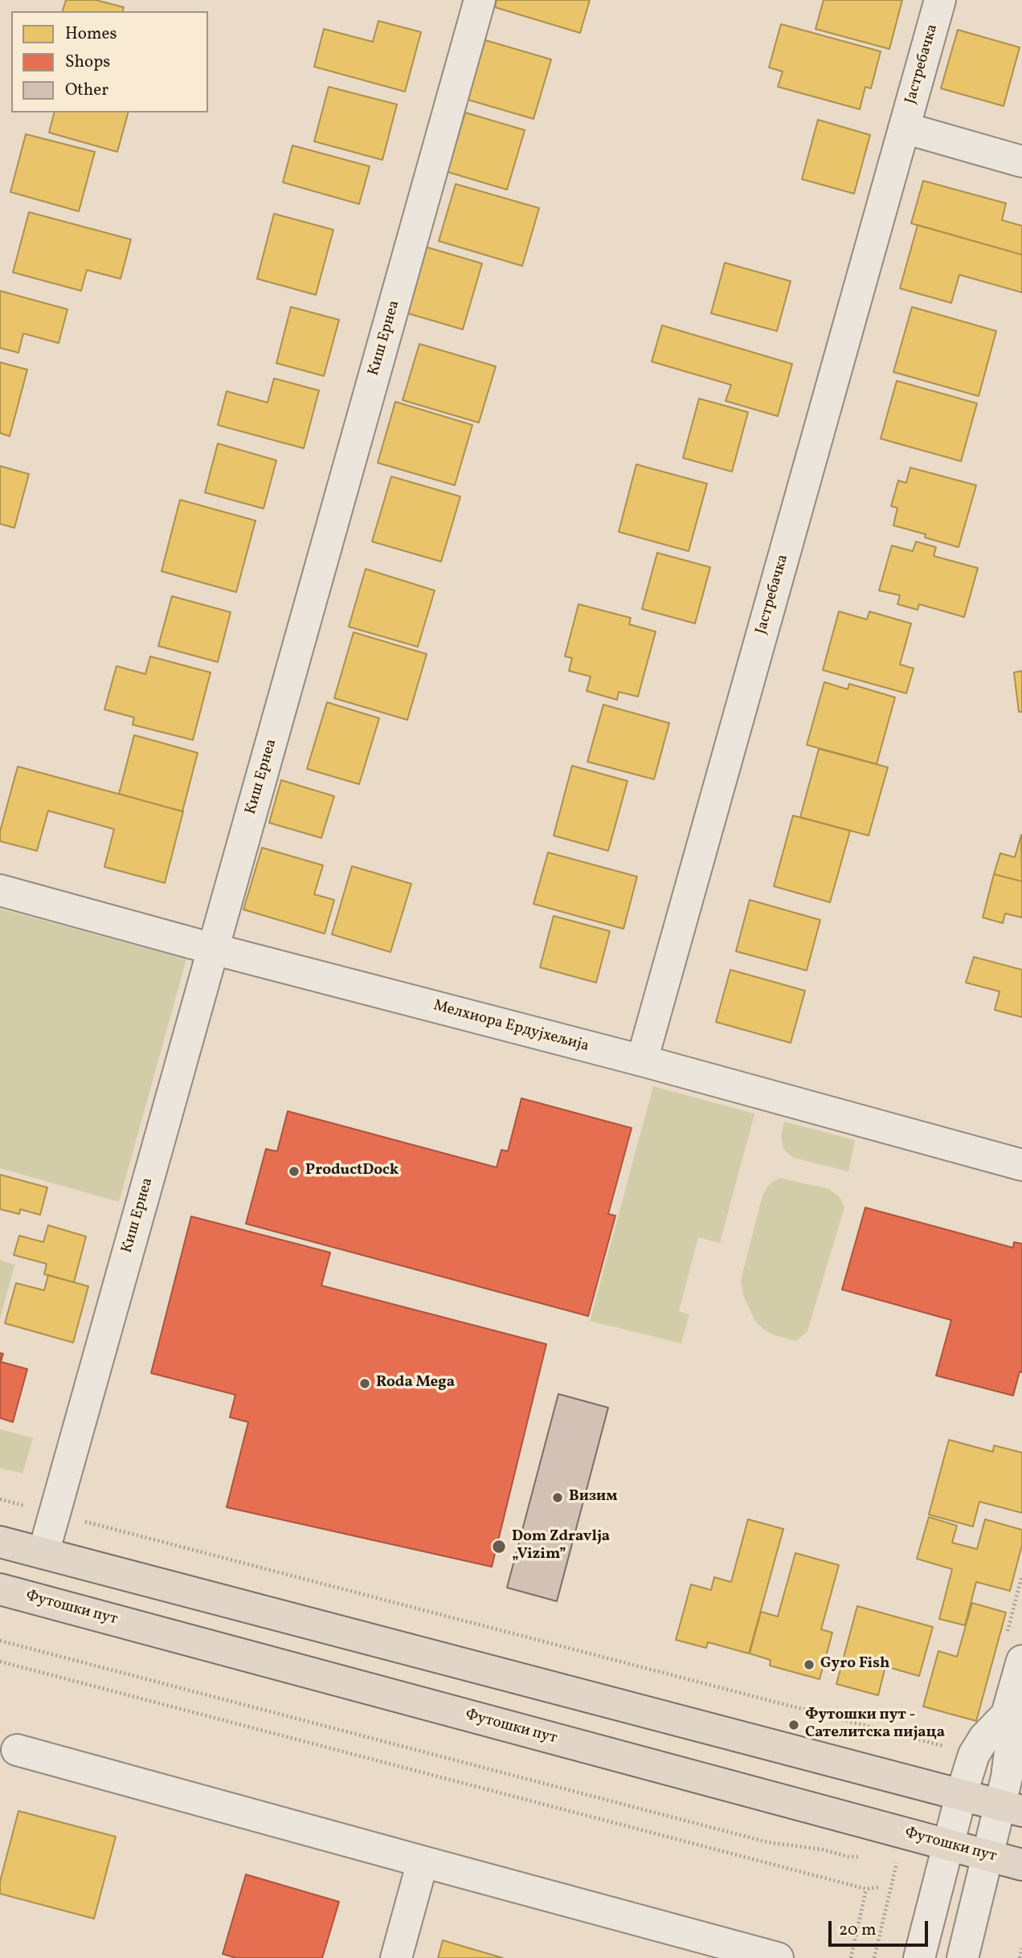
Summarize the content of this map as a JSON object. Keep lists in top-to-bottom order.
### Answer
{
  "streets": {
    "main road": ["Футошки пут"],
    "street": ["Јастребачка", "Киш Ернеа", "Мелхиора Ердујхељија"]
  },
  "crossings": [
    ["Јастребачка", "Мелхиора Ердујхељија"],
    ["Киш Ернеа", "Мелхиора Ердујхељија"]
  ],
  "places": [
    "ProductDock",
    "Roda Mega",
    "Визим",
    "Dom Zdravlja „Vizim”",
    "Gyro Fish",
    "Футошки пут - Сателитска пијаца"
  ],
  "legend": ["Homes", "Shops", "Other"],
  "scale_bar": "20 m"
}
